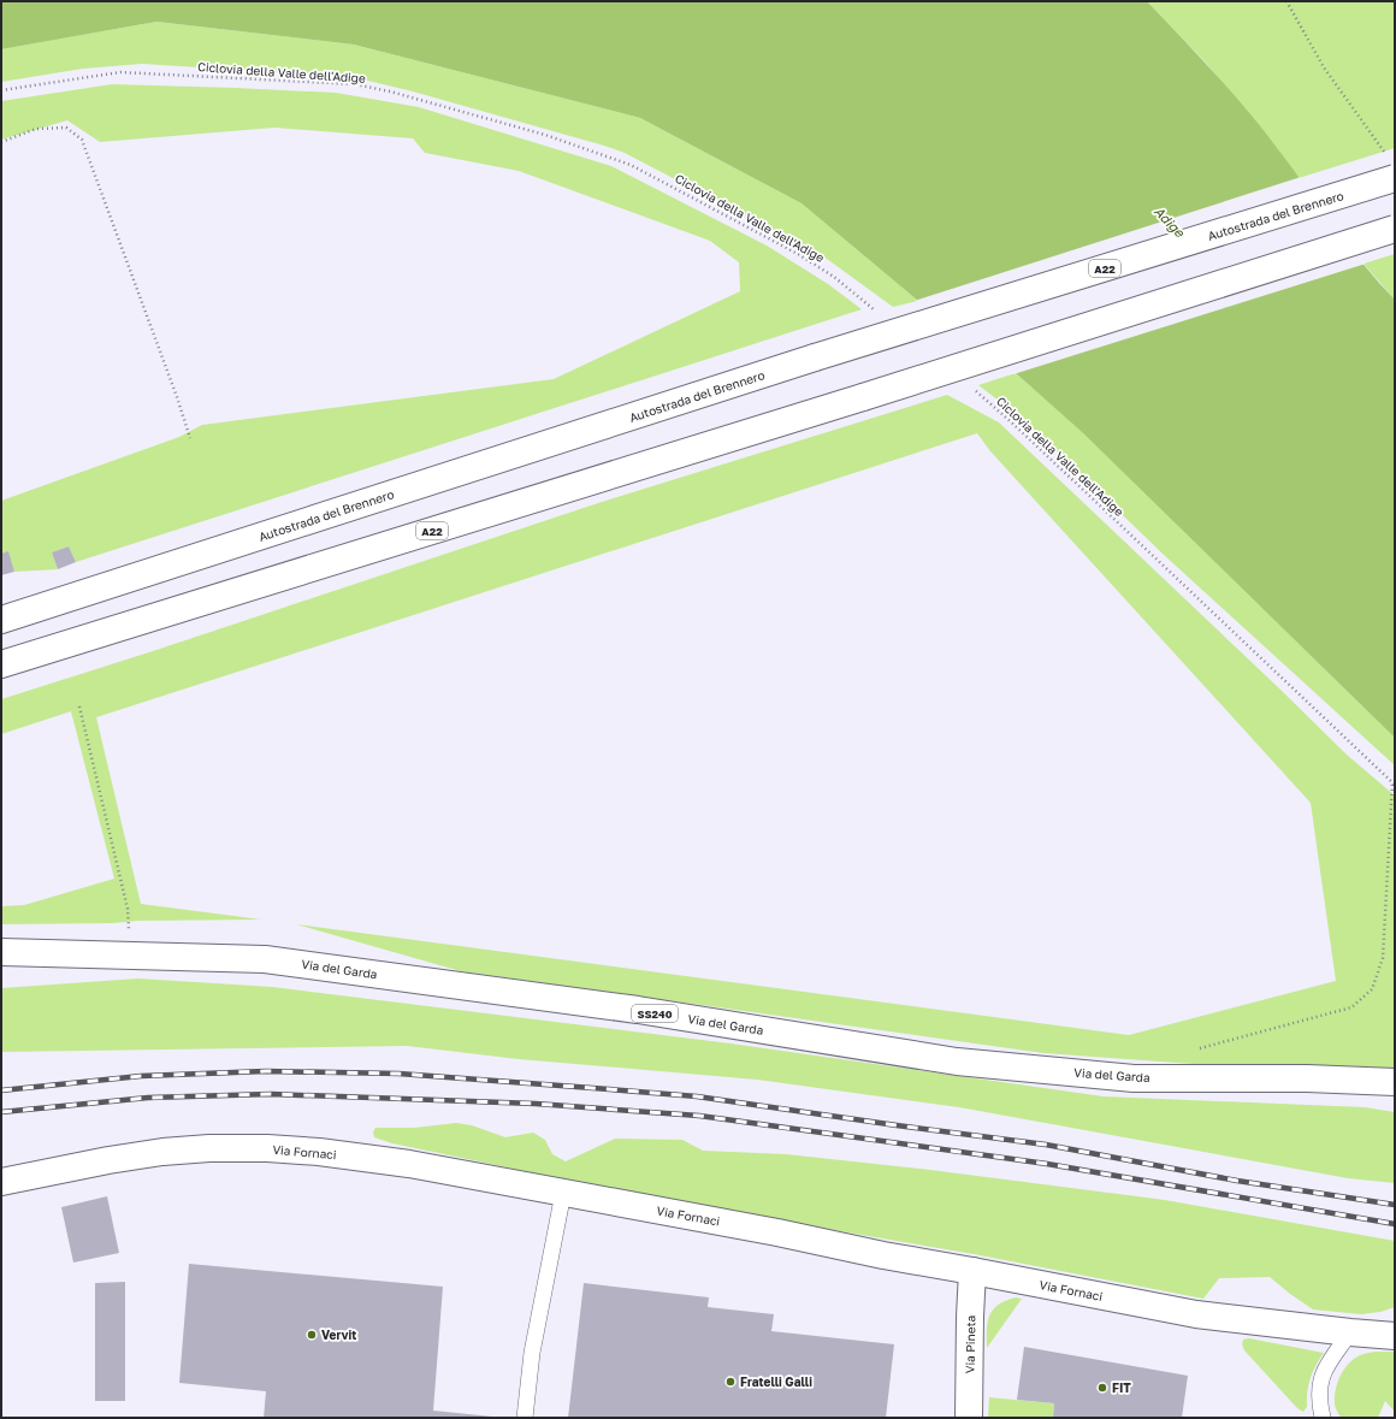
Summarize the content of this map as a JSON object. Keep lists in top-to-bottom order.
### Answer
{
  "streets": {
    "main road": [
      "Autostrada del Brennero",
      "A22",
      "Via del Garda",
      "SS240",
      "Via Fornaci",
      "Via Pineta"
    ],
    "path": ["Ciclovia della Valle dell'Adige"]
  },
  "crossings": [
    ["Via Fornaci", "Via Pineta"]
  ],
  "water": ["Adige"],
  "places": ["Vervit", "Fratelli Galli", "FIT"]
}
